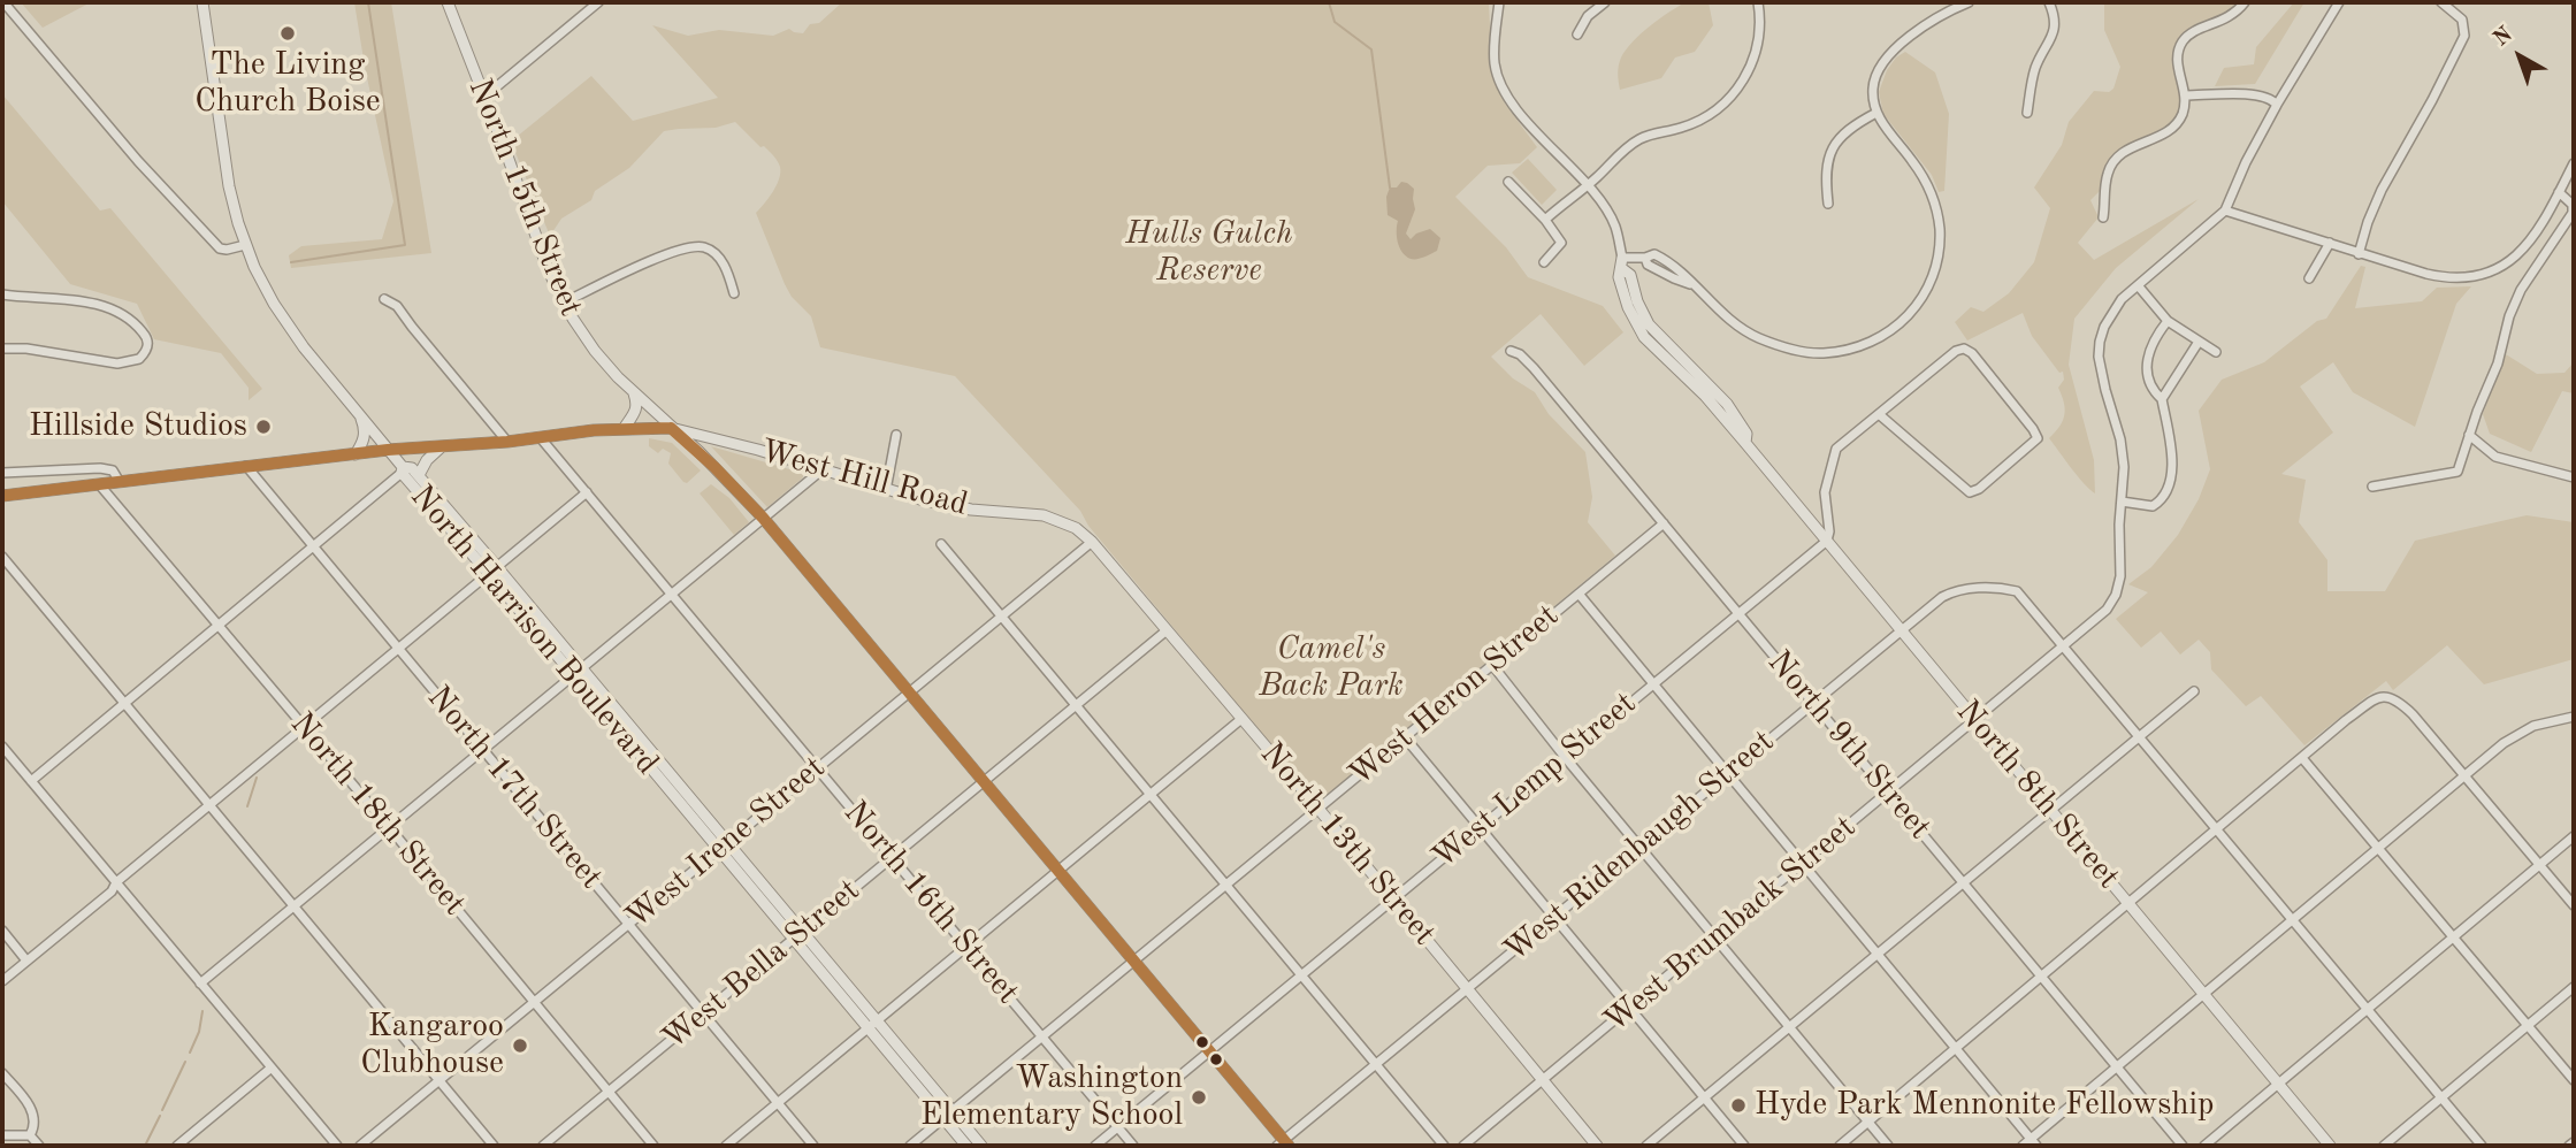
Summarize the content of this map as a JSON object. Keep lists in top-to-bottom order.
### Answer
{
  "streets": {
    "street": [
      "North 15th Street",
      "West Hill Road",
      "North Harrison Boulevard",
      "West Heron Street",
      "North 9th Street",
      "West Lemp Street",
      "North 17th Street",
      "North 8th Street",
      "North 18th Street",
      "West Irene Street",
      "North 13th Street",
      "West Ridenbaugh Street",
      "North 16th Street",
      "West Brumback Street",
      "West Bella Street"
    ]
  },
  "crossings": [
    ["North 15th Street", "West Hill Road"],
    ["North 15th Street", "West Heron Street"],
    ["North 15th Street", "West Lemp Street"],
    ["North 15th Street", "West Irene Street"],
    ["North 15th Street", "West Ridenbaugh Street"],
    ["North 15th Street", "West Bella Street"],
    ["West Hill Road", "North 17th Street"],
    ["West Hill Road", "North 18th Street"],
    ["West Hill Road", "North 13th Street"],
    ["West Hill Road", "North 16th Street"],
    ["North Harrison Boulevard", "West Heron Street"],
    ["North Harrison Boulevard", "West Irene Street"],
    ["North Harrison Boulevard", "West Bella Street"],
    ["West Heron Street", "North 9th Street"],
    ["West Heron Street", "North 13th Street"],
    ["West Heron Street", "North 16th Street"],
    ["North 9th Street", "West Lemp Street"],
    ["North 9th Street", "West Ridenbaugh Street"],
    ["North 9th Street", "West Brumback Street"],
    ["West Lemp Street", "North 8th Street"],
    ["West Lemp Street", "North 13th Street"],
    ["West Lemp Street", "North 16th Street"],
    ["North 17th Street", "West Irene Street"],
    ["North 17th Street", "West Bella Street"],
    ["North 8th Street", "West Ridenbaugh Street"],
    ["North 8th Street", "West Brumback Street"],
    ["North 18th Street", "West Irene Street"],
    ["North 18th Street", "West Bella Street"],
    ["West Irene Street", "North 13th Street"],
    ["West Irene Street", "North 16th Street"],
    ["North 13th Street", "West Ridenbaugh Street"],
    ["North 13th Street", "West Brumback Street"],
    ["North 13th Street", "West Bella Street"],
    ["West Ridenbaugh Street", "West Brumback Street"],
    ["North 16th Street", "West Bella Street"]
  ],
  "parks": ["Hulls Gulch Reserve", "Camel's Back Park"],
  "places": [
    "The Living Church Boise",
    "Hillside Studios",
    "Kangaroo Clubhouse",
    "Washington Elementary School",
    "Hyde Park Mennonite Fellowship"
  ],
  "north": "top left"
}
